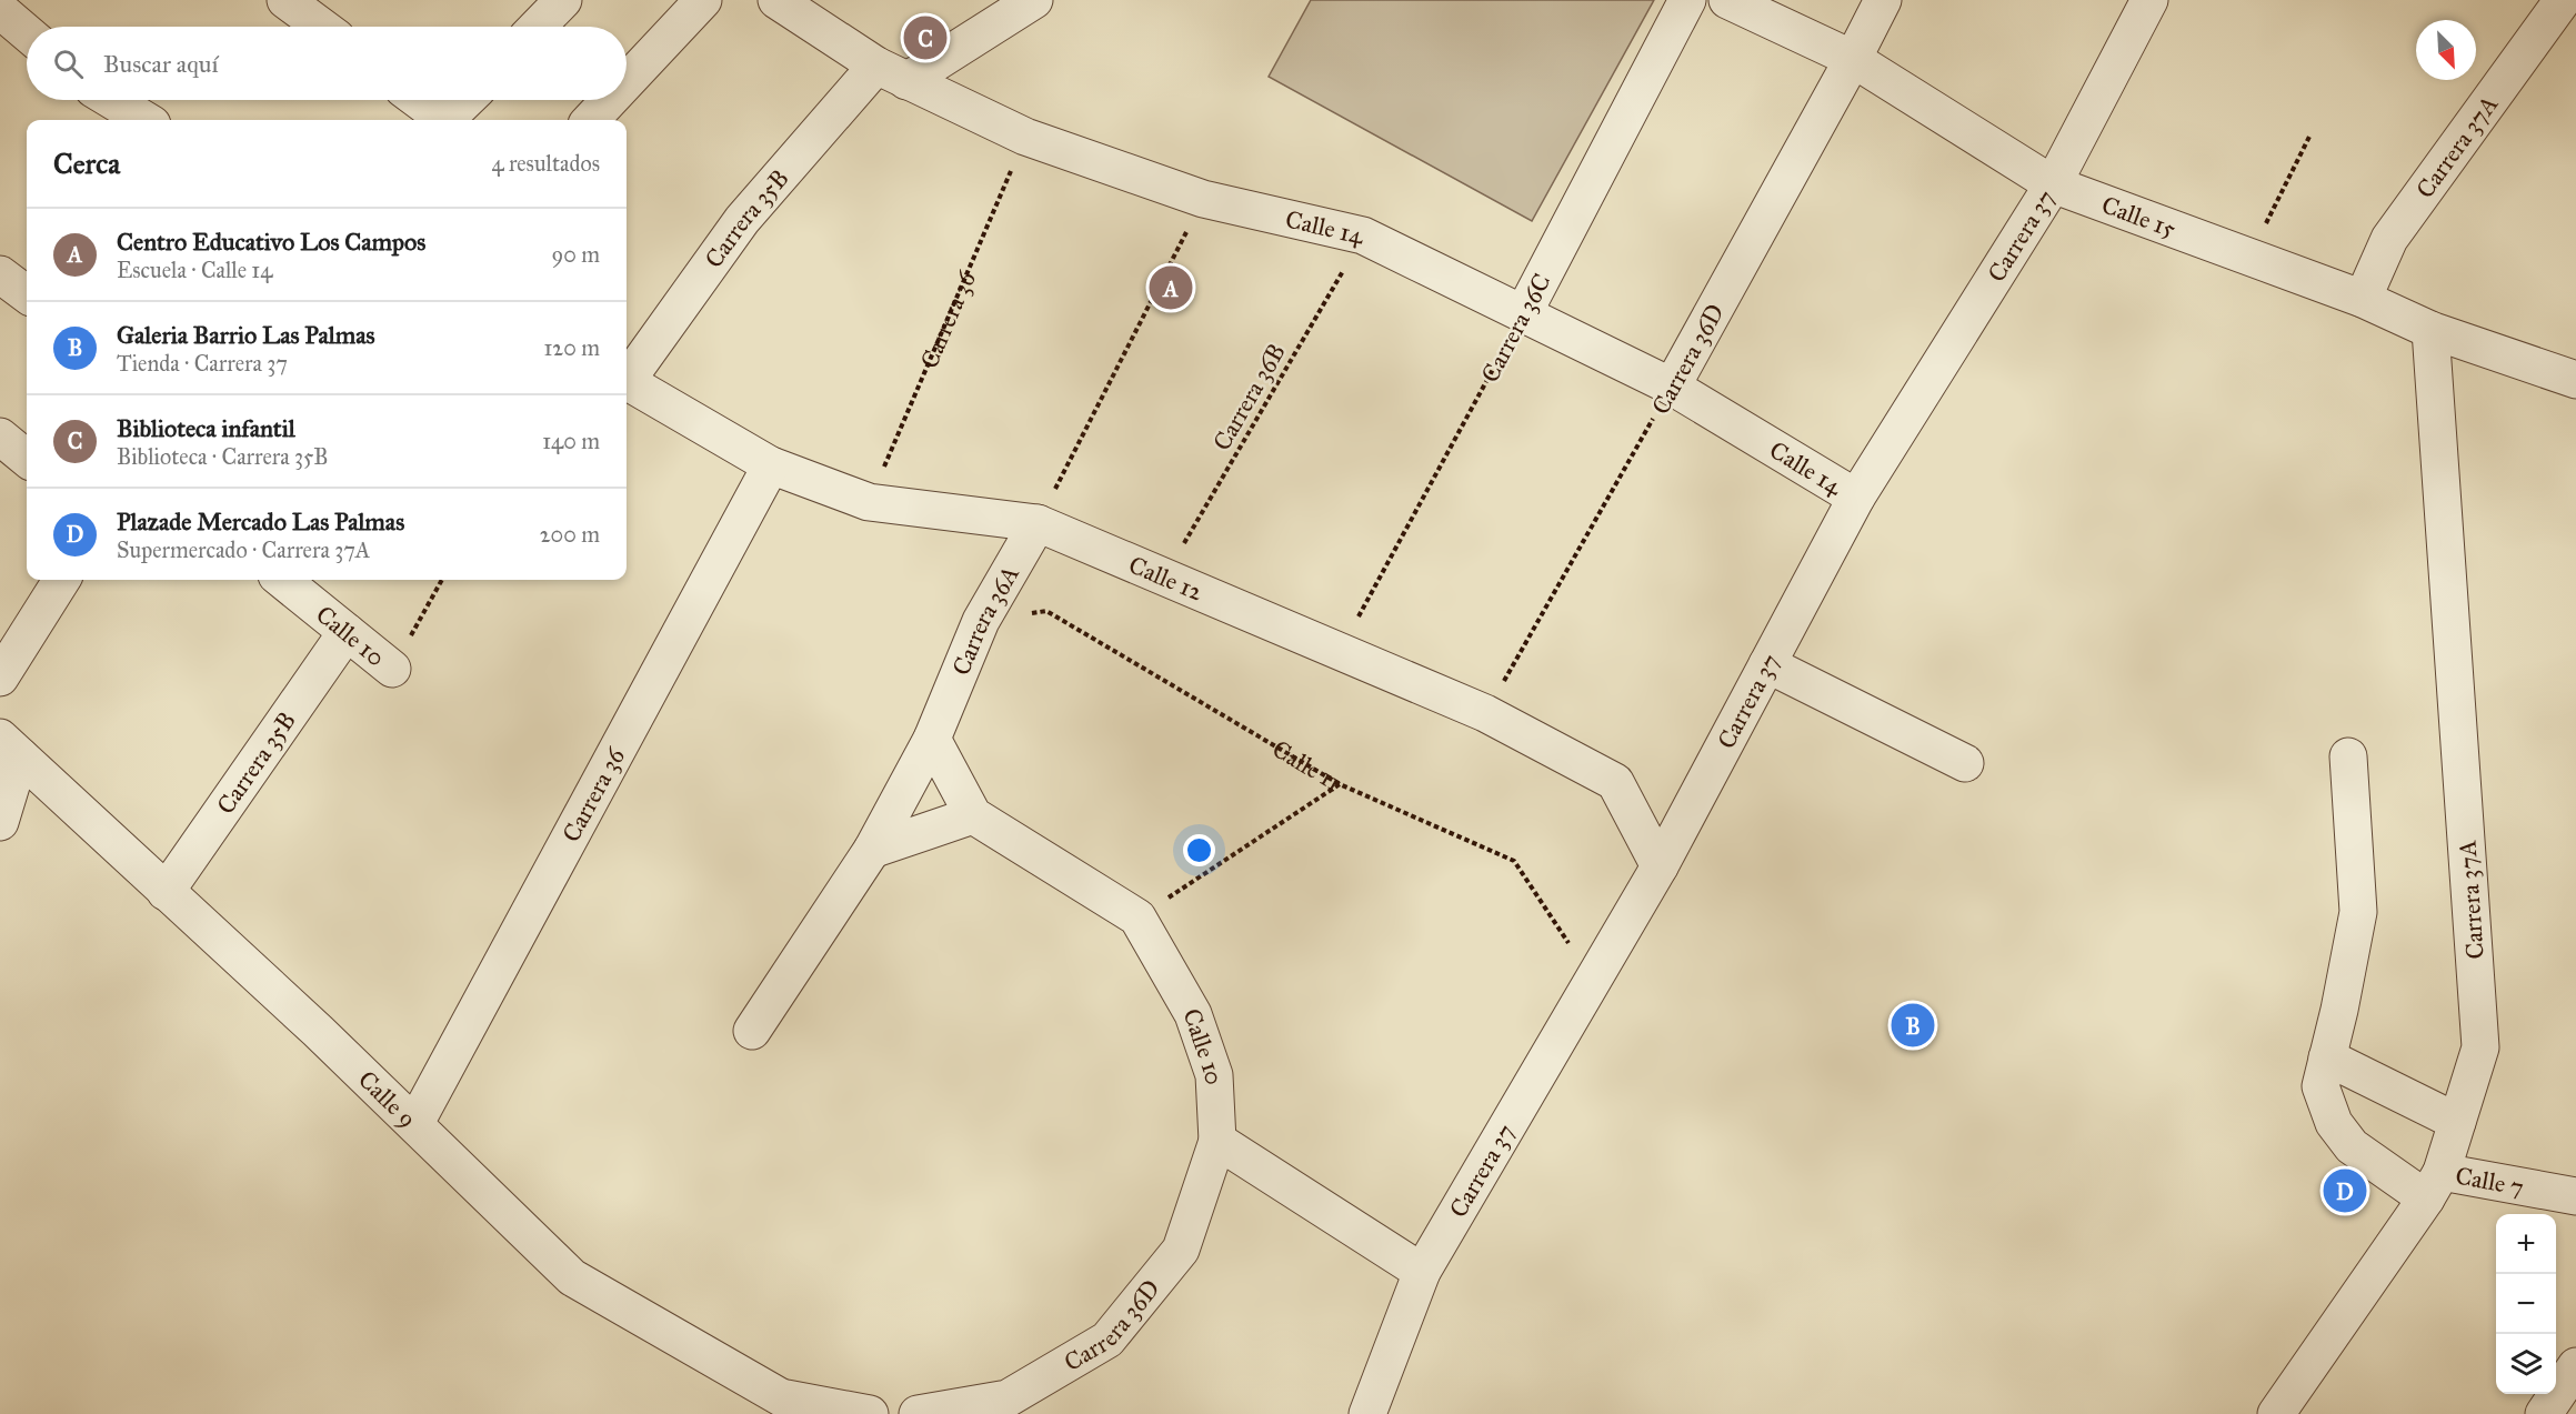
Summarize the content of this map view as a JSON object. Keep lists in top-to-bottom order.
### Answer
{
  "streets": {
    "street": [
      "Carrera 37A",
      "Calle 15",
      "Carrera 35B",
      "Calle 14",
      "Carrera 37",
      "Carrera 36",
      "Carrera 36C",
      "Carrera 36D",
      "Calle 12",
      "Carrera 36A",
      "Calle 10",
      "Calle 9",
      "Calle 7"
    ],
    "path": ["Carrera 36B", "Calle 11"]
  },
  "crossings": [
    ["Carrera 37A", "Calle 15"],
    ["Carrera 37A", "Calle 7"],
    ["Calle 15", "Carrera 37"],
    ["Calle 15", "Carrera 36D"],
    ["Carrera 35B", "Calle 14"],
    ["Carrera 35B", "Calle 10"],
    ["Carrera 35B", "Calle 9"],
    ["Calle 14", "Carrera 37"],
    ["Calle 14", "Carrera 36"],
    ["Calle 14", "Carrera 36C"],
    ["Calle 14", "Carrera 36D"],
    ["Calle 14", "Carrera 36B"],
    ["Carrera 37", "Calle 12"],
    ["Carrera 37", "Calle 11"],
    ["Carrera 36", "Calle 12"],
    ["Carrera 36", "Calle 9"],
    ["Carrera 36C", "Calle 12"],
    ["Carrera 36D", "Calle 12"],
    ["Carrera 36D", "Calle 10"],
    ["Carrera 36B", "Calle 12"],
    ["Calle 12", "Carrera 36A"],
    ["Carrera 36A", "Calle 10"],
    ["Carrera 36A", "Calle 11"]
  ],
  "north": "bottom right",
  "page": {
    "pins": [
      "C",
      "A",
      "B",
      "D"
    ],
    "search": "Buscar aquí",
    "heading": ["Cerca", "4 resultados"],
    "list": [
      {
        "mark": "A",
        "name": "Centro Educativo Los Campos",
        "note": "Escuela · Calle 14",
        "value": "90 m"
      },
      {
        "mark": "B",
        "name": "Galeria Barrio Las Palmas",
        "note": "Tienda · Carrera 37",
        "value": "120 m"
      },
      {
        "mark": "C",
        "name": "Biblioteca infantil",
        "note": "Biblioteca · Carrera 35B",
        "value": "140 m"
      },
      {
        "mark": "D",
        "name": "Plazade Mercado Las Palmas",
        "note": "Supermercado · Carrera 37A",
        "value": "200 m"
      }
    ],
    "map_buttons": ["+", "−"]
  }
}
